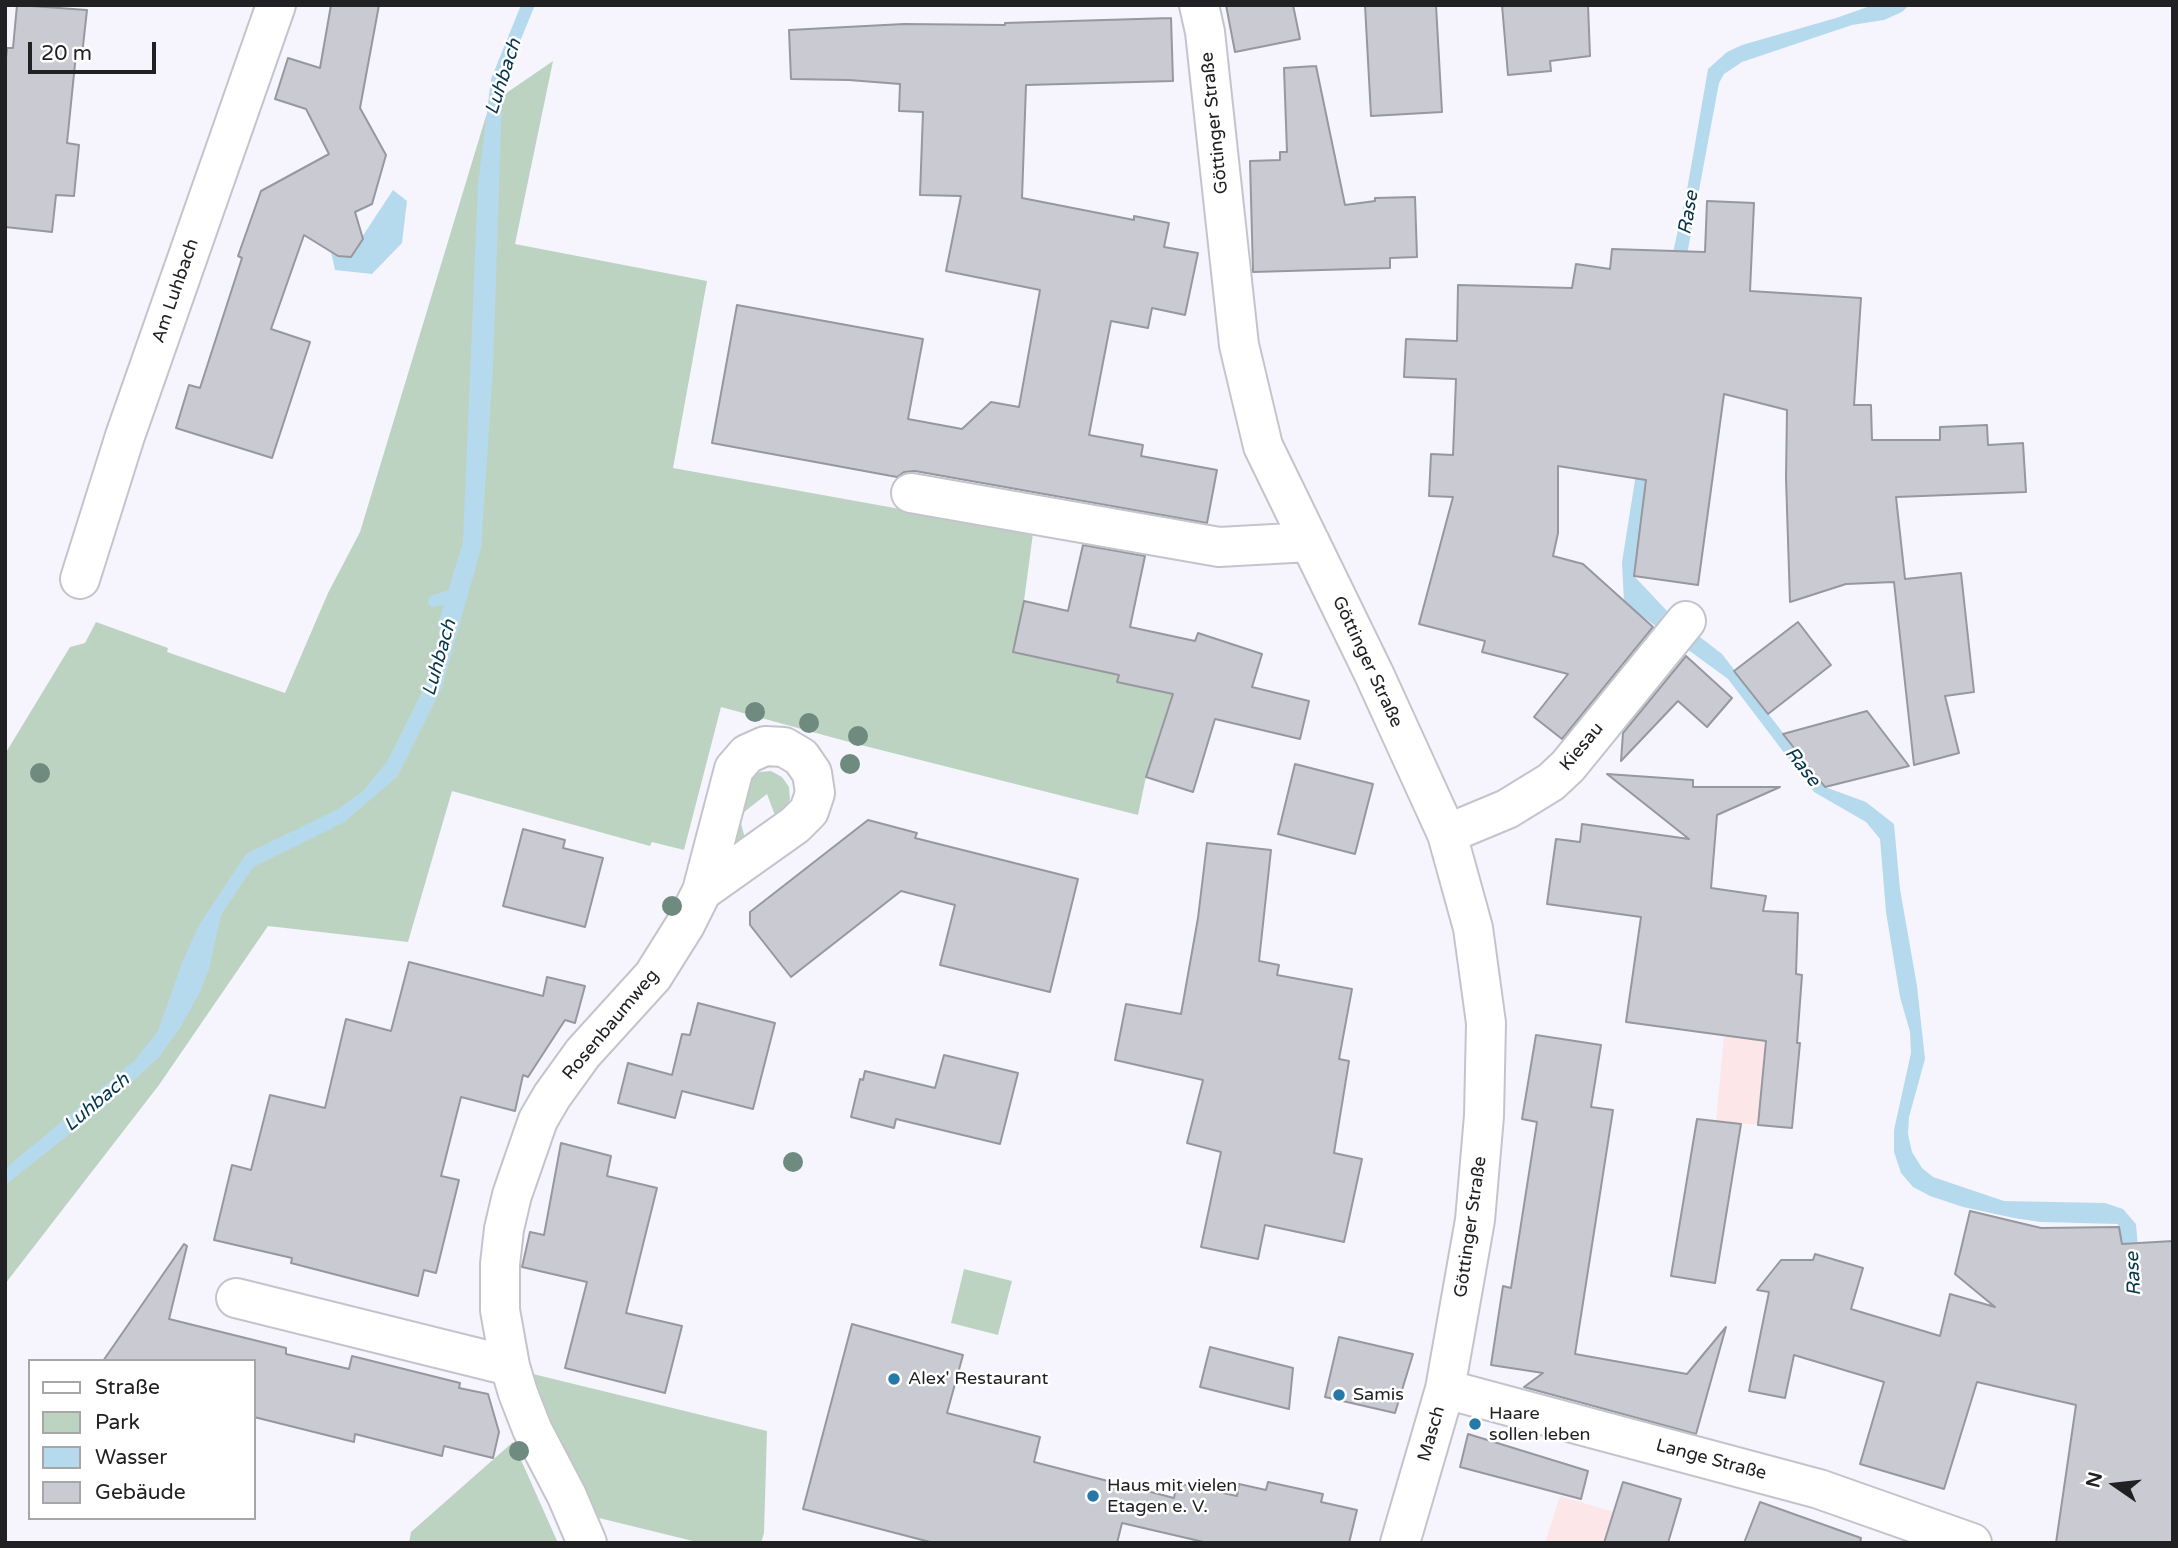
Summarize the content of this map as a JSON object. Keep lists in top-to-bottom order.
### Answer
{
  "streets": {
    "street": [
      "Göttinger Straße",
      "Am Luhbach",
      "Kiesau",
      "Rosenbaumweg",
      "Masch",
      "Lange Straße"
    ]
  },
  "crossings": [
    ["Göttinger Straße", "Kiesau"],
    ["Göttinger Straße", "Masch"],
    ["Masch", "Lange Straße"]
  ],
  "water": ["Luhbach", "Rase"],
  "places": [
    "Alex' Restaurant",
    "Samis",
    "Haare sollen leben",
    "Haus mit vielen Etagen e. V."
  ],
  "legend": [
    "Straße",
    "Park",
    "Wasser",
    "Gebäude"
  ],
  "scale_bar": "20 m",
  "north": "left"
}
